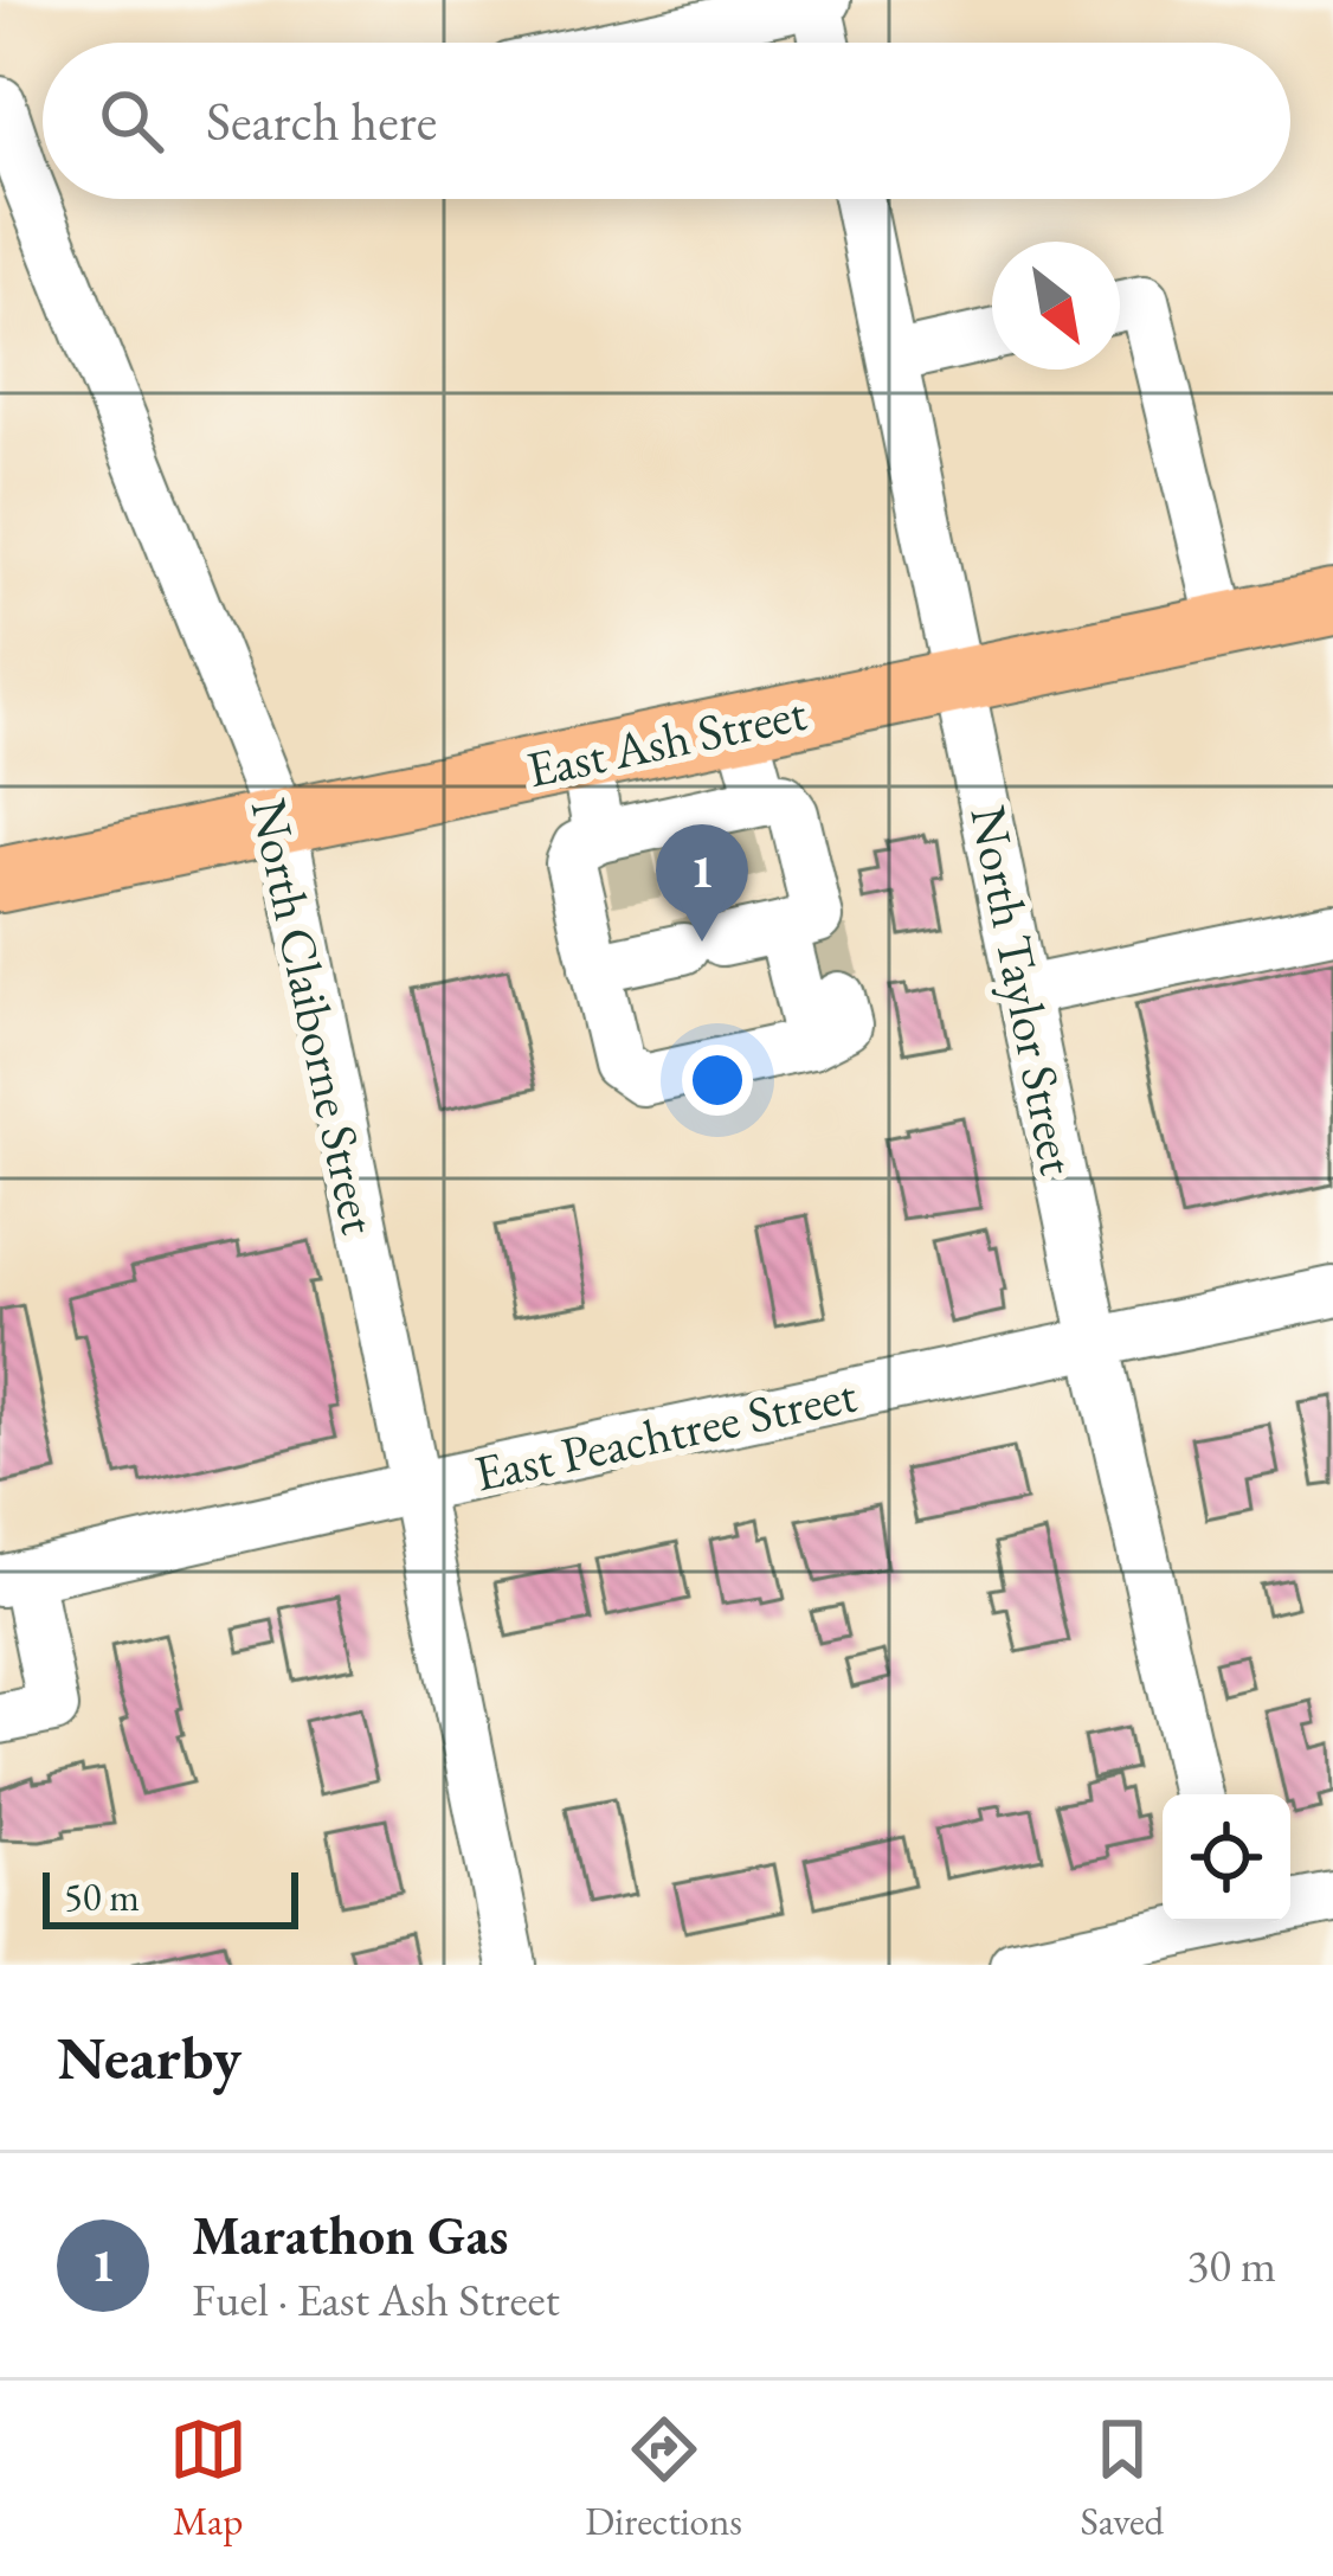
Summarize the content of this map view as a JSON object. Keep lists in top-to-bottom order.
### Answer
{
  "streets": {
    "main road": ["East Ash Street"],
    "street": ["North Taylor Street", "North Claiborne Street", "East Peachtree Street"]
  },
  "crossings": [
    ["East Ash Street", "North Taylor Street"],
    ["East Ash Street", "North Claiborne Street"],
    ["North Taylor Street", "East Peachtree Street"],
    ["North Claiborne Street", "East Peachtree Street"]
  ],
  "scale_bar": "50 m",
  "north": "bottom right",
  "page": {
    "search": "Search here",
    "pins": "1",
    "scale": "50 m",
    "heading": "Nearby",
    "list": [
      {
        "mark": "1",
        "name": "Marathon Gas",
        "note": "Fuel · East Ash Street",
        "value": "30 m"
      }
    ],
    "nav": ["Map", "Directions", "Saved"]
  }
}
